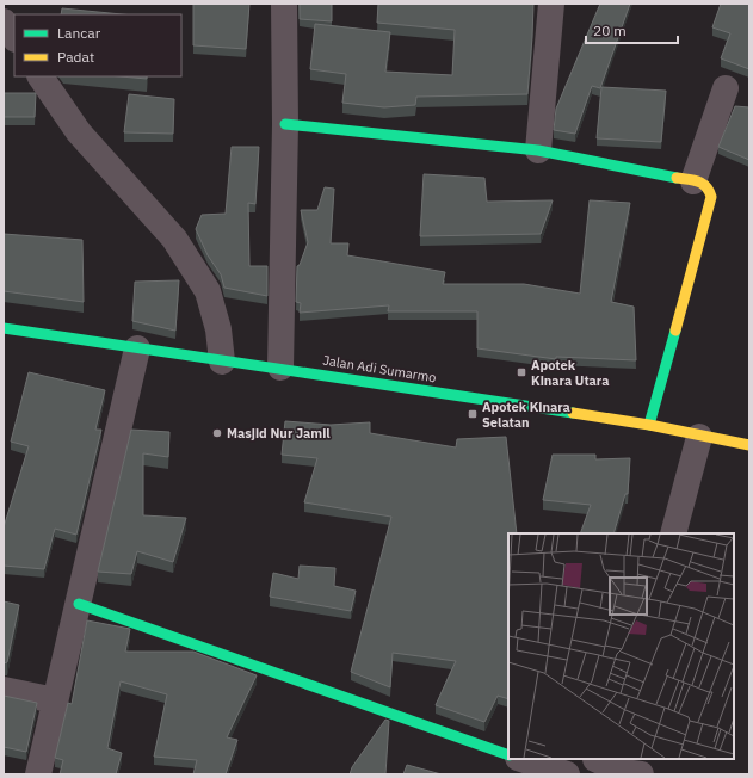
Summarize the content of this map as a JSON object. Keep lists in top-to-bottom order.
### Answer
{
  "streets": {
    "street": ["Jalan Adi Sumarmo"]
  },
  "places": {
    "transit": ["Apotek Kinara Utara", "Apotek Kinara Selatan"],
    "other": ["Masjid Nur Jamil"]
  },
  "legend": ["Lancar", "Padat"],
  "scale_bar": "20 m"
}
